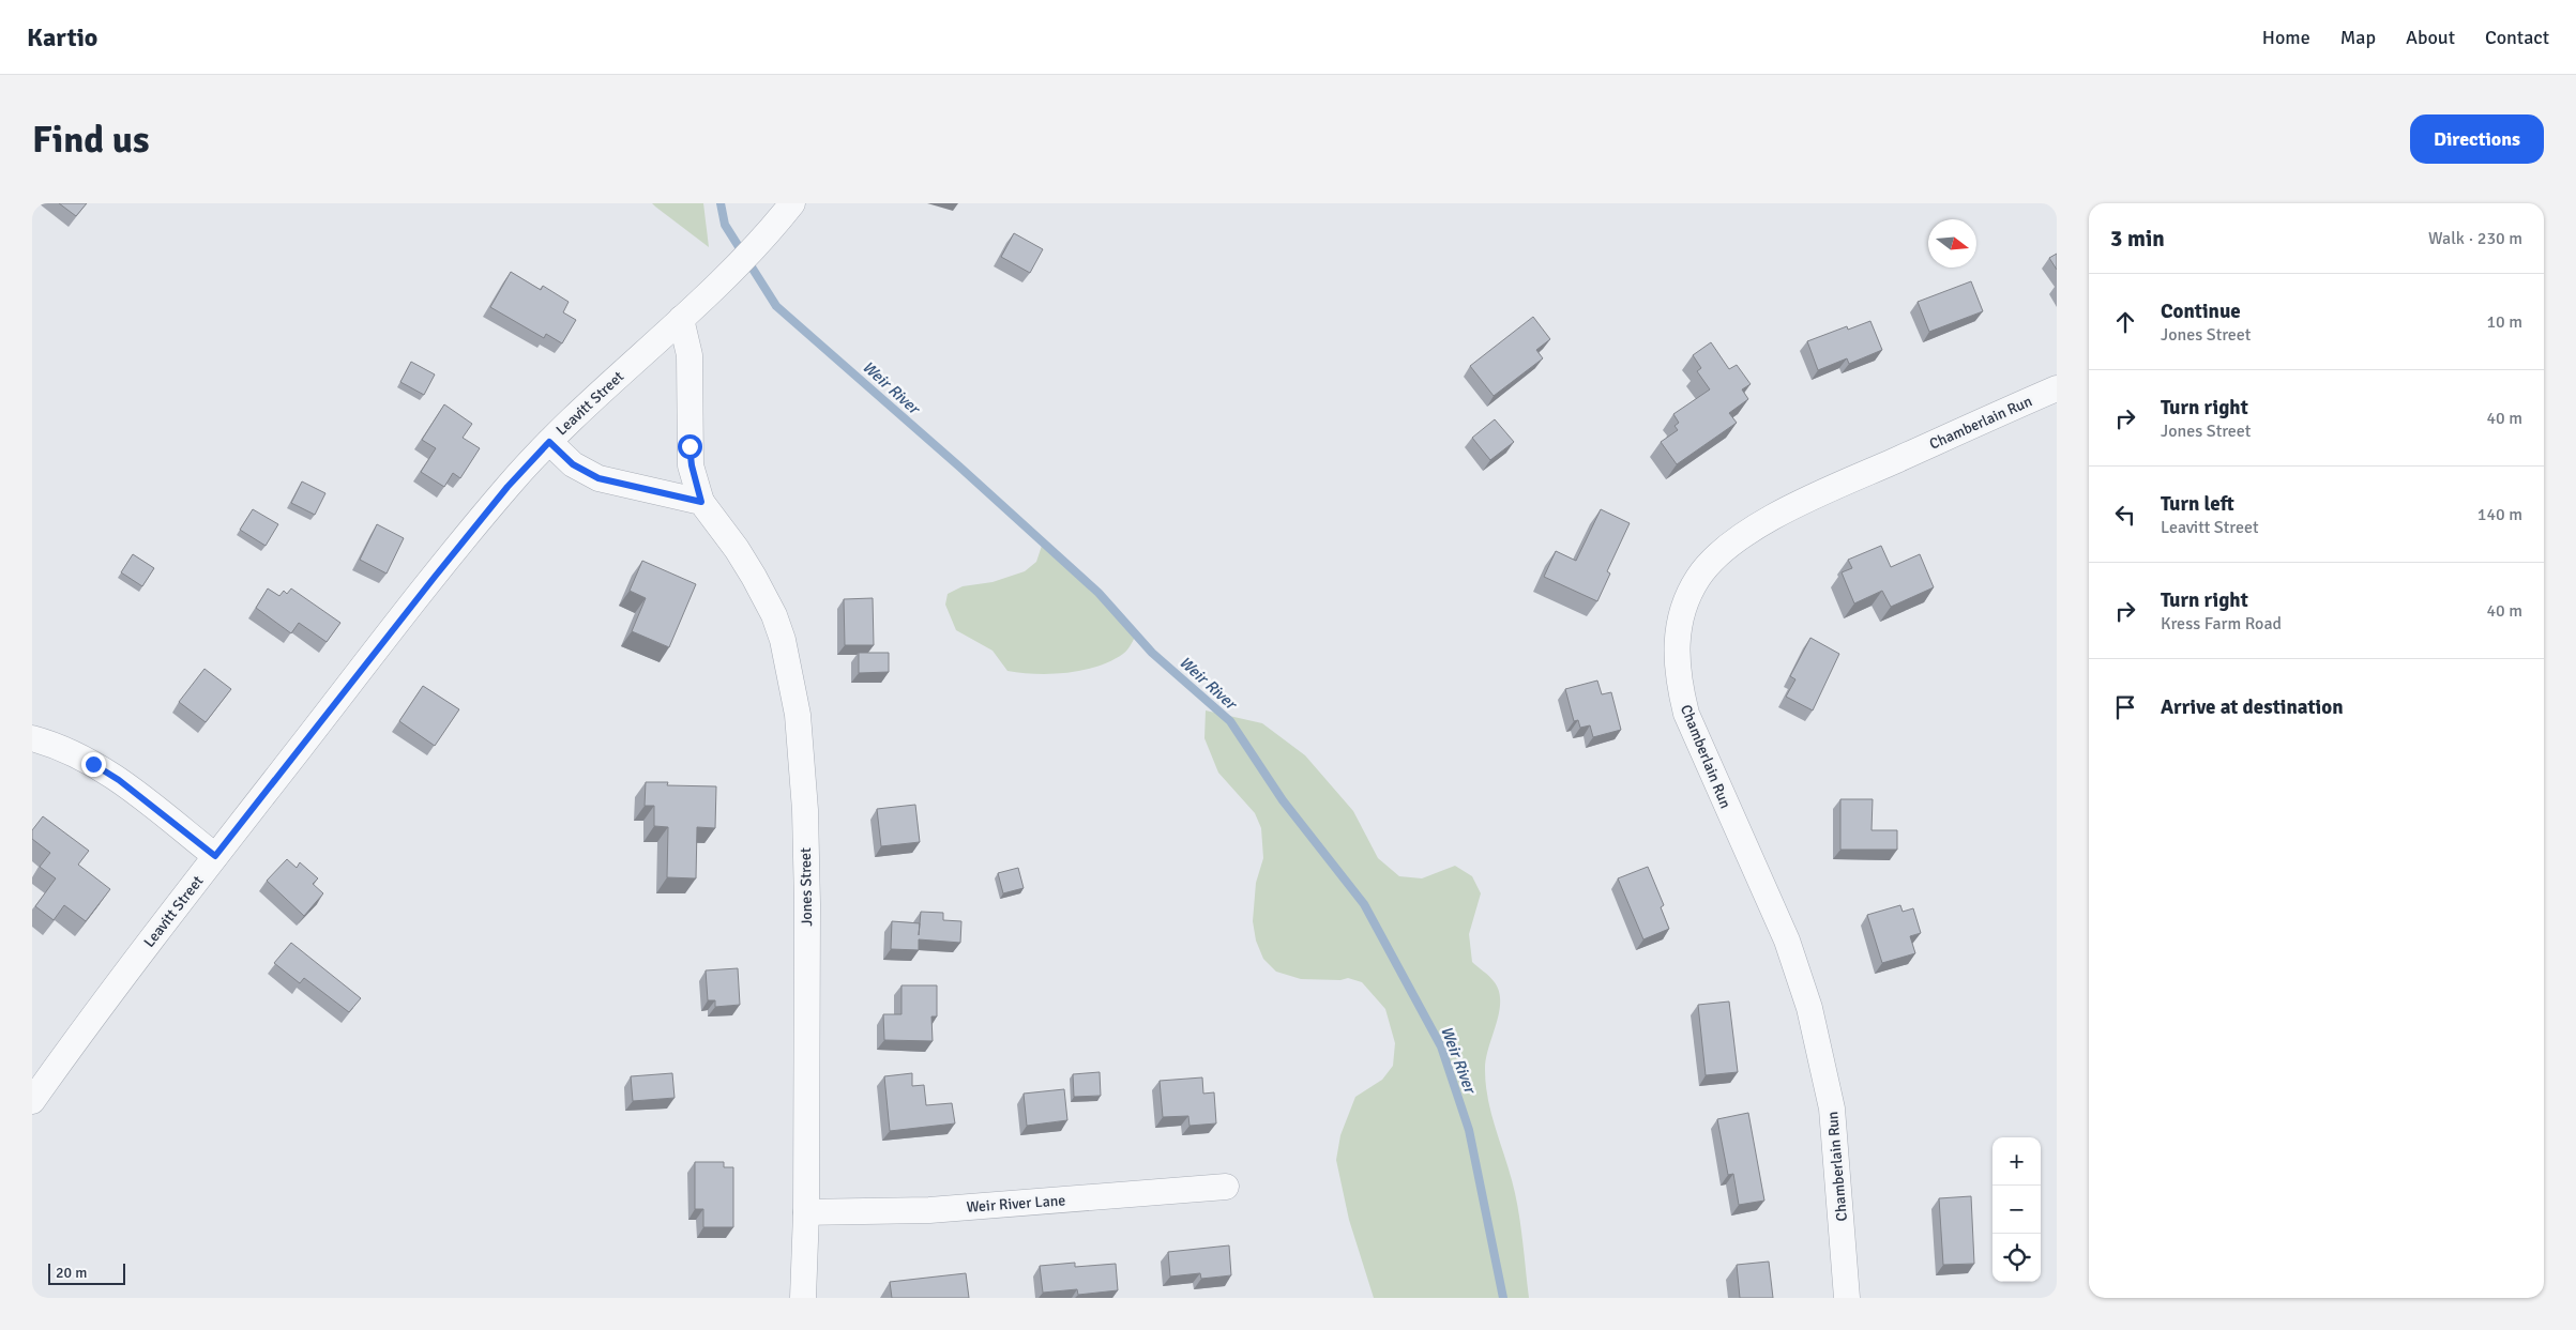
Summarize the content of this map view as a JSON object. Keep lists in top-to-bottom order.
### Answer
{
  "streets": {
    "street": [
      "Leavitt Street",
      "Chamberlain Run",
      "Jones Street",
      "Weir River Lane"
    ]
  },
  "crossings": [
    ["Leavitt Street", "Jones Street"],
    ["Jones Street", "Weir River Lane"]
  ],
  "water": ["Weir River"],
  "scale_bar": "20 m",
  "north": "right",
  "page": {
    "header": "Kartio",
    "nav": [
      "Home",
      "Map",
      "About",
      "Contact"
    ],
    "buttons": "Directions",
    "title": "Find us",
    "heading": ["3 min", "Walk · 230 m"],
    "list": [
      ["Continue", "Jones Street", "10 m"],
      ["Turn right", "Jones Street", "40 m"],
      ["Turn left", "Leavitt Street", "140 m"],
      ["Turn right", "Kress Farm Road", "40 m"],
      "Arrive at destination"
    ],
    "map_buttons": ["+", "−"],
    "scale": "20 m"
  }
}
